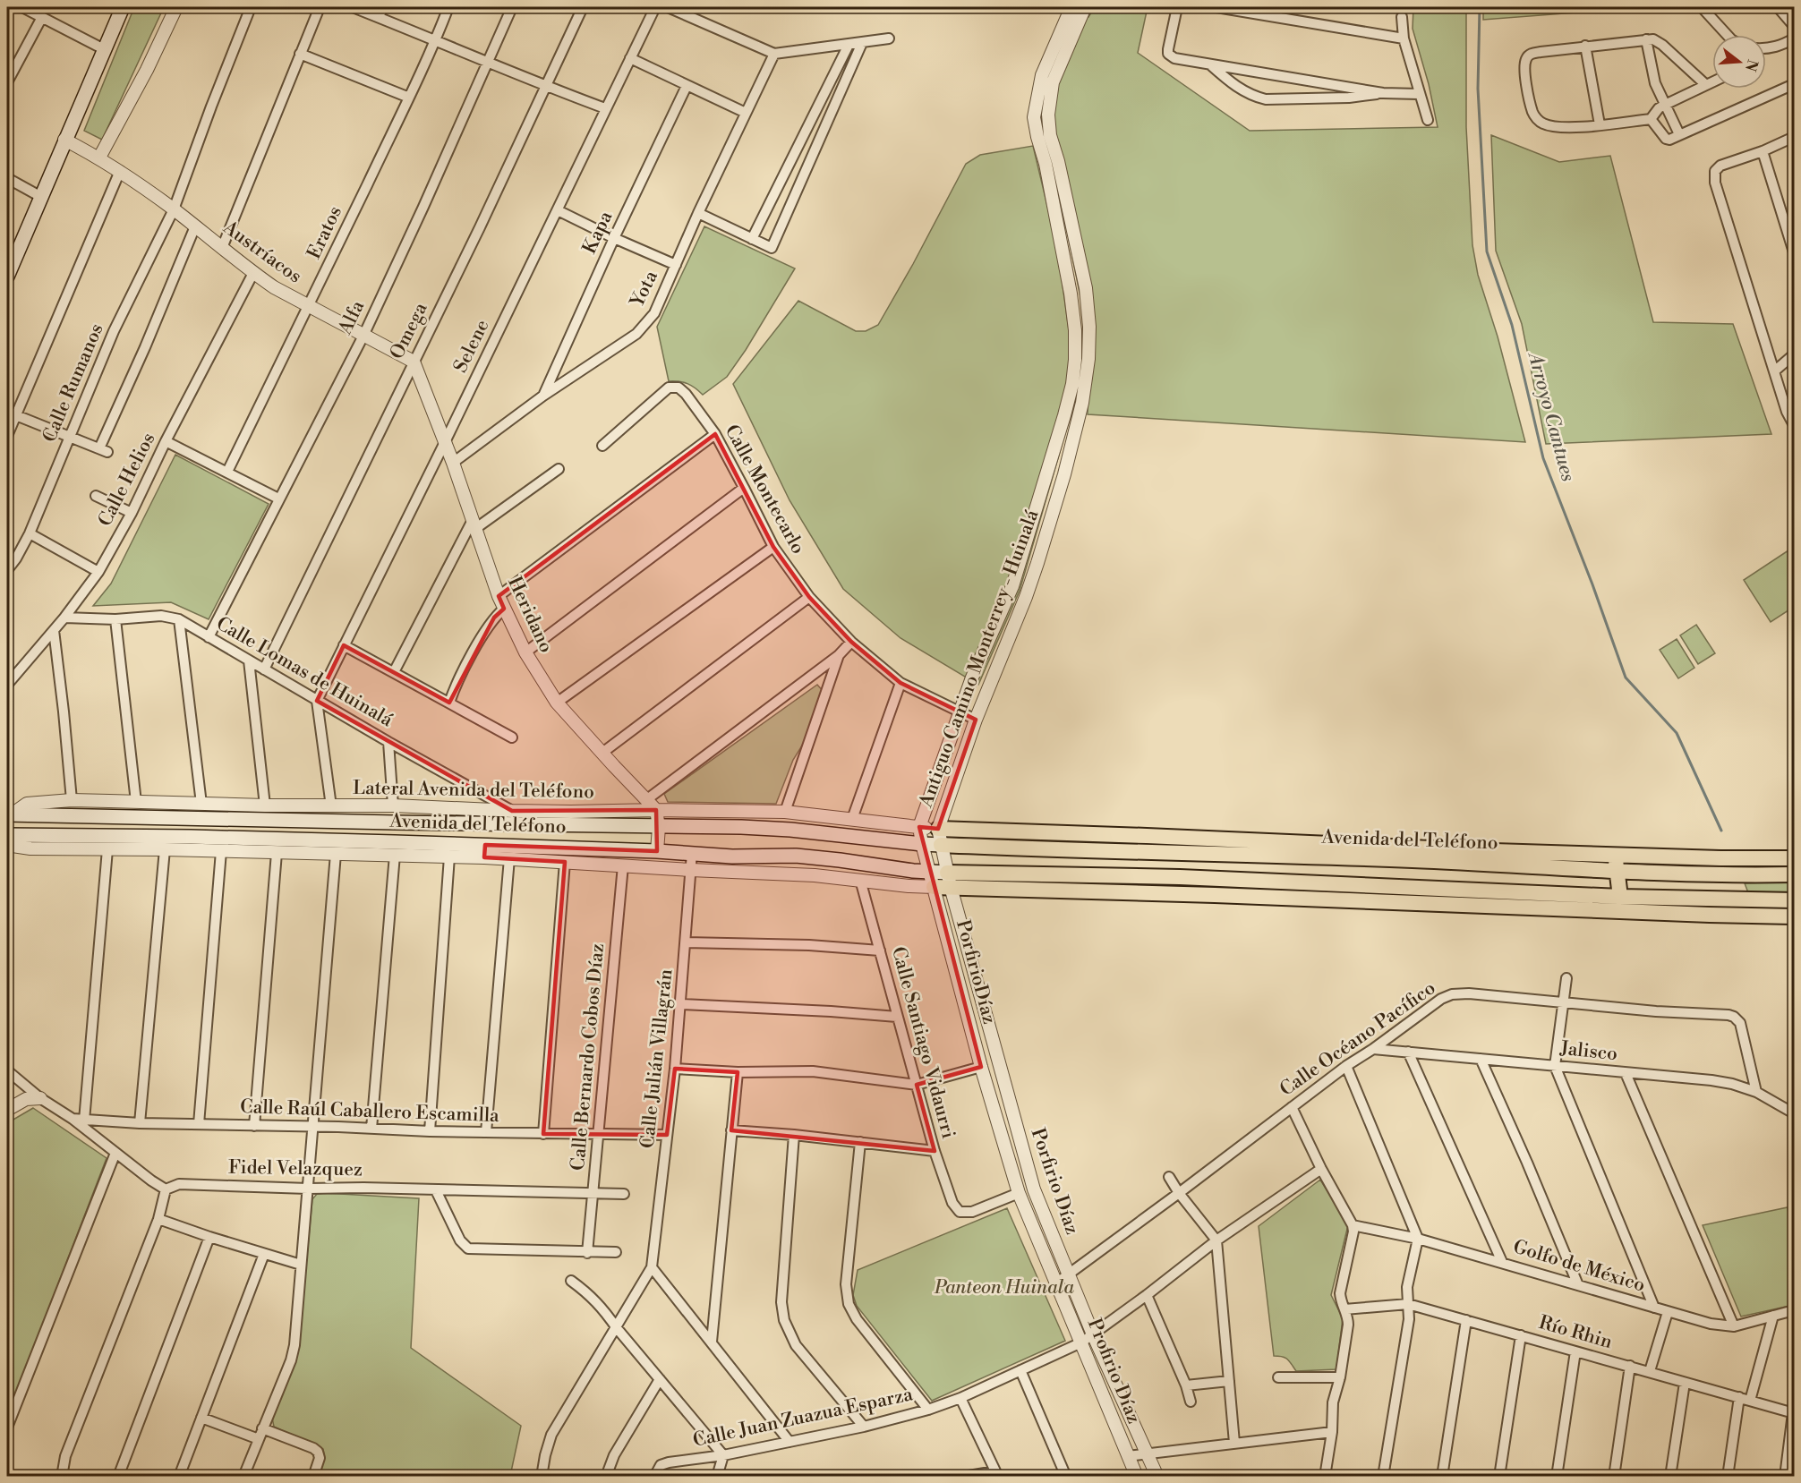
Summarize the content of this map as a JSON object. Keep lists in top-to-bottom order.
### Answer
{
  "streets": {
    "main road": ["Avenida del Teléfono"],
    "street": [
      "Eratos",
      "Kapa",
      "Austríacos",
      "Yota",
      "Alfa",
      "Omega",
      "Selene",
      "Calle Rumanos",
      "Calle Helios",
      "Calle Montecarlo",
      "Heridano",
      "Antiguo Camino Monterrey - Huinalá",
      "Calle Lomas de Huinalá",
      "Lateral Avenida del Teléfono",
      "PorfirioDíaz",
      "Calle Océano Pacífico",
      "Calle Santiago Vidaurri",
      "Jalisco",
      "Calle Bernardo Cobos Díaz",
      "Calle Julián Villagrán",
      "Calle Raúl Caballero Escamilla",
      "Fidel Velazquez",
      "Porfirio Díaz",
      "Golfo de México",
      "Río Rhin",
      "Profirio Díaz",
      "Calle Juan Zuazua Esparza"
    ]
  },
  "crossings": [
    ["Eratos", "Austríacos"],
    ["Kapa", "Yota"],
    ["Austríacos", "Alfa"],
    ["Austríacos", "Omega"],
    ["Austríacos", "Calle Rumanos"],
    ["Austríacos", "Calle Helios"],
    ["Austríacos", "Heridano"],
    ["Yota", "Heridano"],
    ["Alfa", "Calle Lomas de Huinalá"],
    ["Omega", "Heridano"],
    ["Omega", "Calle Lomas de Huinalá"],
    ["Selene", "Heridano"],
    ["Selene", "Calle Lomas de Huinalá"],
    ["Calle Helios", "Calle Lomas de Huinalá"],
    ["Calle Montecarlo", "Antiguo Camino Monterrey - Huinalá"],
    ["Heridano", "Lateral Avenida del Teléfono"],
    ["Antiguo Camino Monterrey - Huinalá", "Lateral Avenida del Teléfono"],
    ["Antiguo Camino Monterrey - Huinalá", "Avenida del Teléfono"],
    ["Antiguo Camino Monterrey - Huinalá", "PorfirioDíaz"],
    ["Antiguo Camino Monterrey - Huinalá", "Porfirio Díaz"],
    ["Calle Lomas de Huinalá", "Lateral Avenida del Teléfono"],
    ["Lateral Avenida del Teléfono", "Avenida del Teléfono"],
    ["Lateral Avenida del Teléfono", "PorfirioDíaz"],
    ["Avenida del Teléfono", "PorfirioDíaz"],
    ["Avenida del Teléfono", "Calle Julián Villagrán"],
    ["Avenida del Teléfono", "Porfirio Díaz"],
    ["PorfirioDíaz", "Profirio Díaz"],
    ["Calle Océano Pacífico", "Jalisco"],
    ["Calle Océano Pacífico", "Porfirio Díaz"],
    ["Calle Océano Pacífico", "Profirio Díaz"],
    ["Calle Santiago Vidaurri", "Profirio Díaz"],
    ["Calle Bernardo Cobos Díaz", "Calle Raúl Caballero Escamilla"],
    ["Calle Bernardo Cobos Díaz", "Fidel Velazquez"],
    ["Calle Julián Villagrán", "Calle Raúl Caballero Escamilla"],
    ["Porfirio Díaz", "Calle Juan Zuazua Esparza"],
    ["Profirio Díaz", "Calle Juan Zuazua Esparza"]
  ],
  "water": ["Arroyo Cantues"],
  "parks": ["Panteon Huinala"],
  "north": "right"
}
